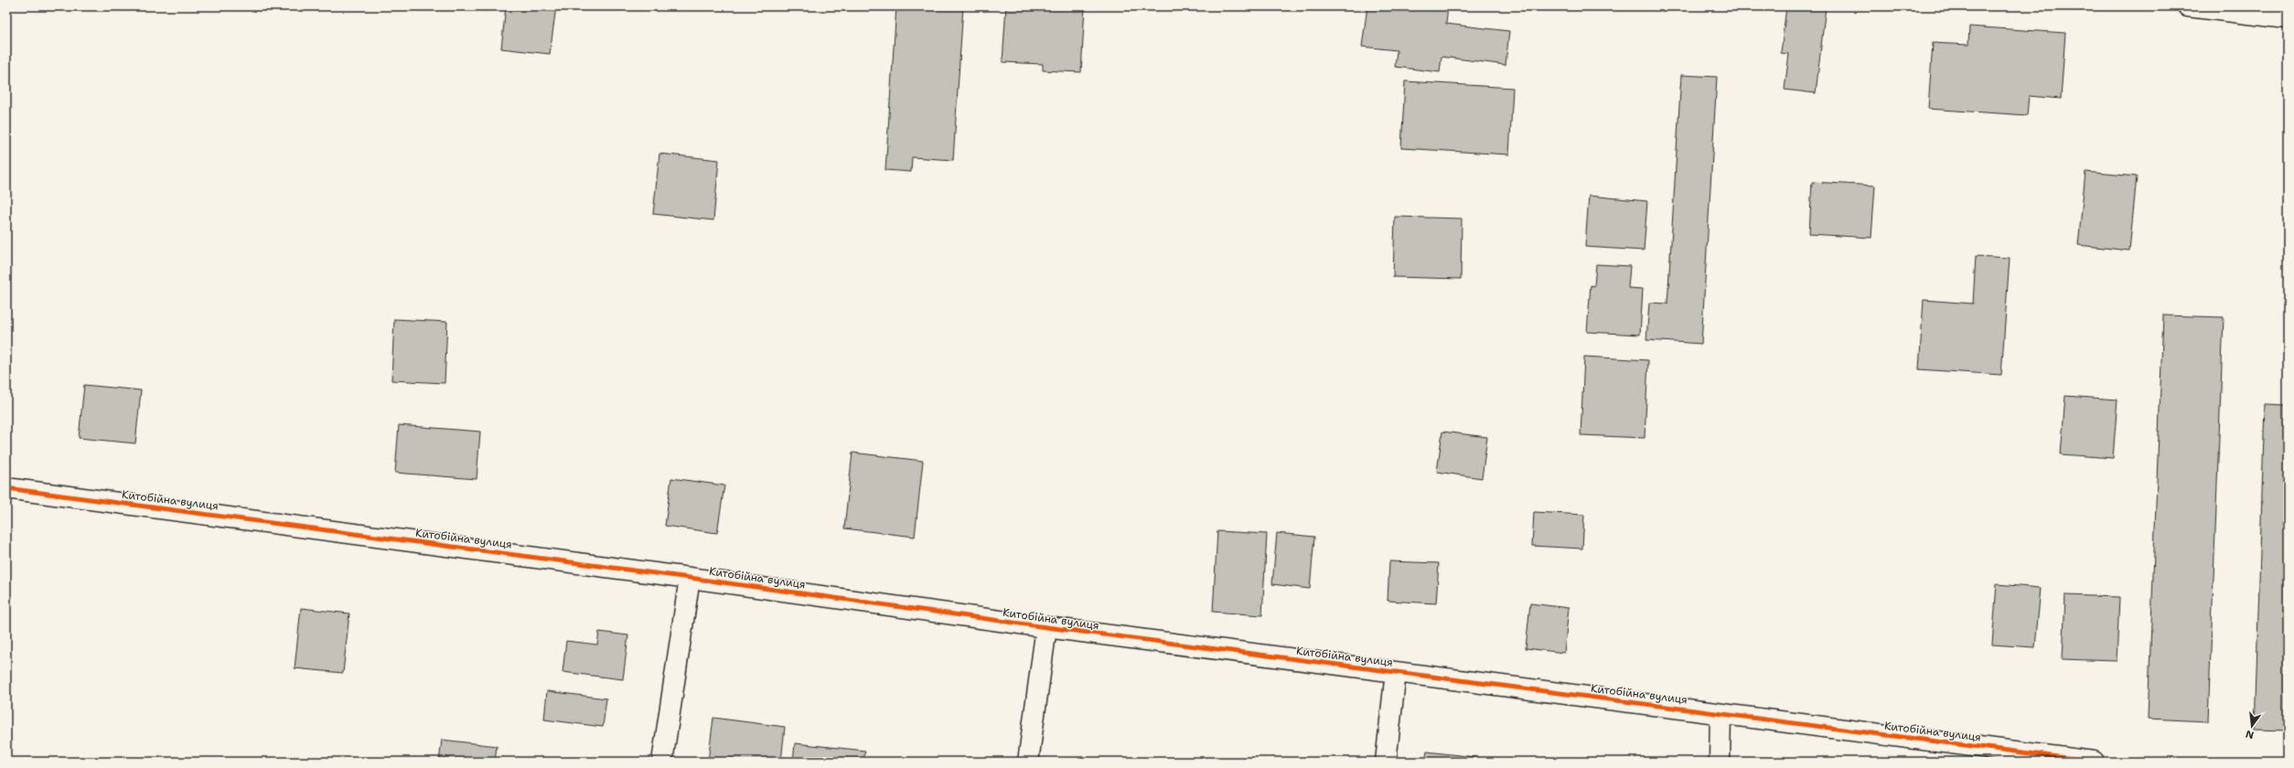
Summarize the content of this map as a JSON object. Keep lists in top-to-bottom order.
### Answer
{
  "streets": {
    "street": ["Китобійна вулиця"]
  },
  "north": "bottom"
}
